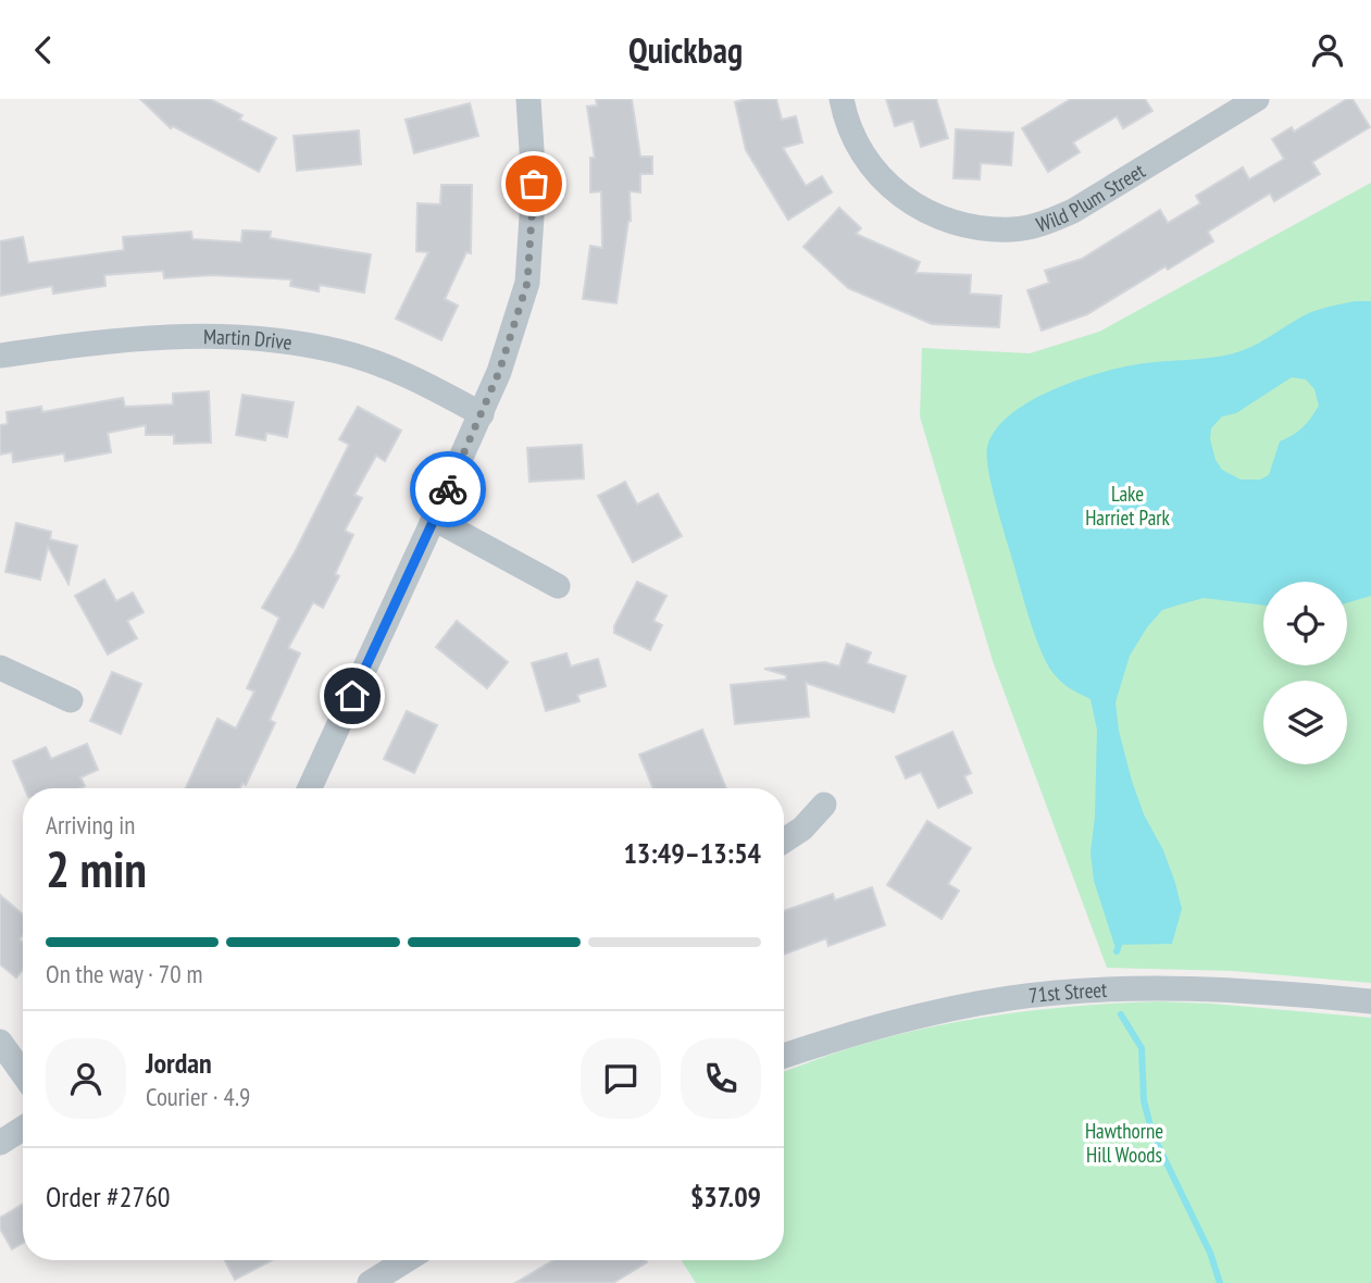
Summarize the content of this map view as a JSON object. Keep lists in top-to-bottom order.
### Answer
{
  "streets": {
    "street": ["Wild Plum Street", "Martin Drive", "71st Street"]
  },
  "parks": ["Lake Harriet Park", "Hawthorne Hill Woods"],
  "page": {
    "header": "Quickbag",
    "heading": ["2 min", "Arriving in", "13:49–13:54"],
    "panel": [
      "Jordan",
      "Courier · 4.9",
      "Order #2760",
      "$37.09"
    ],
    "bar": "On the way · 70 m"
  }
}
